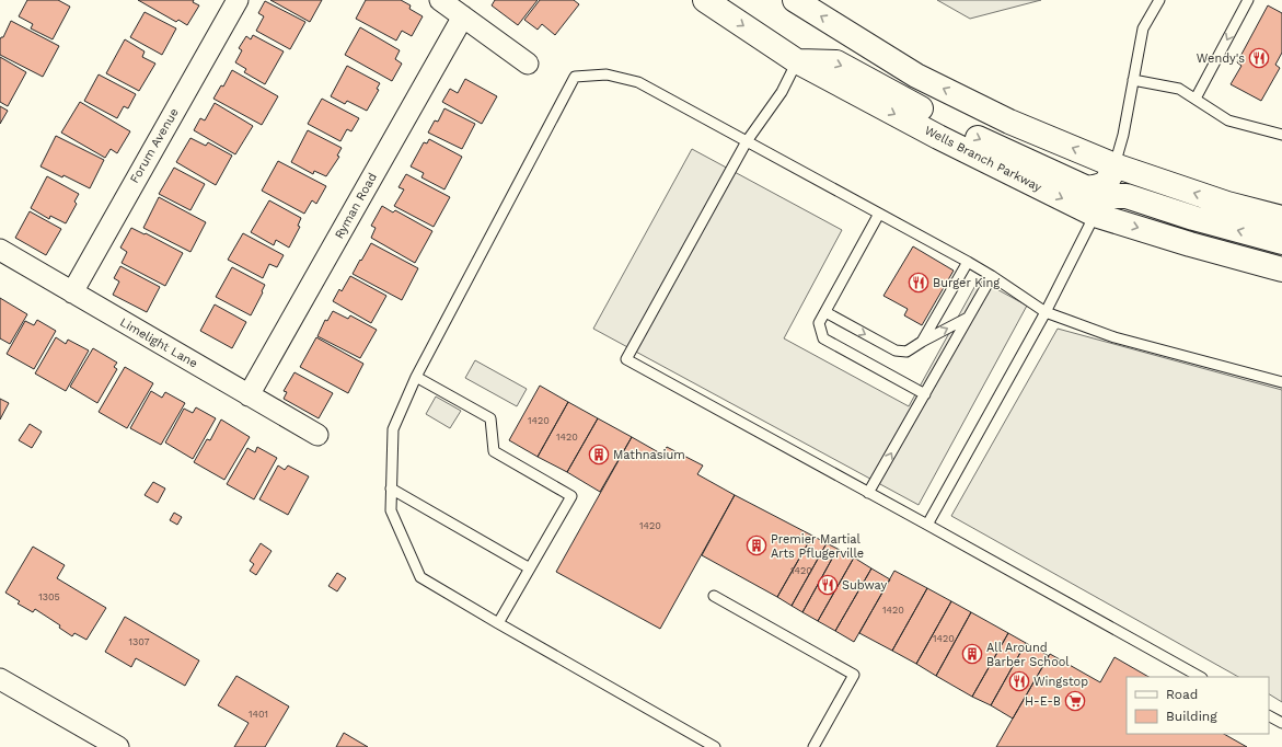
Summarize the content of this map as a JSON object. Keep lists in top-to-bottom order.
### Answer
{
  "streets": {
    "main road": ["Wells Branch Parkway"],
    "street": ["Forum Avenue", "Ryman Road", "Limelight Lane"]
  },
  "crossings": [
    ["Forum Avenue", "Limelight Lane"],
    ["Ryman Road", "Limelight Lane"]
  ],
  "places": {
    "restaurant": [
      "Wendy's",
      "Burger King",
      "Subway",
      "Wingstop"
    ],
    "building": ["Mathnasium", "Premier Martial Arts Pflugerville", "All Around Barber School"],
    "supermarket": ["H-E-B"]
  },
  "house_numbers": [
    "1420",
    "1420",
    "1420",
    "1420",
    "1305",
    "1420",
    "1420",
    "1307",
    "1401"
  ],
  "legend": ["Road", "Building"]
}
